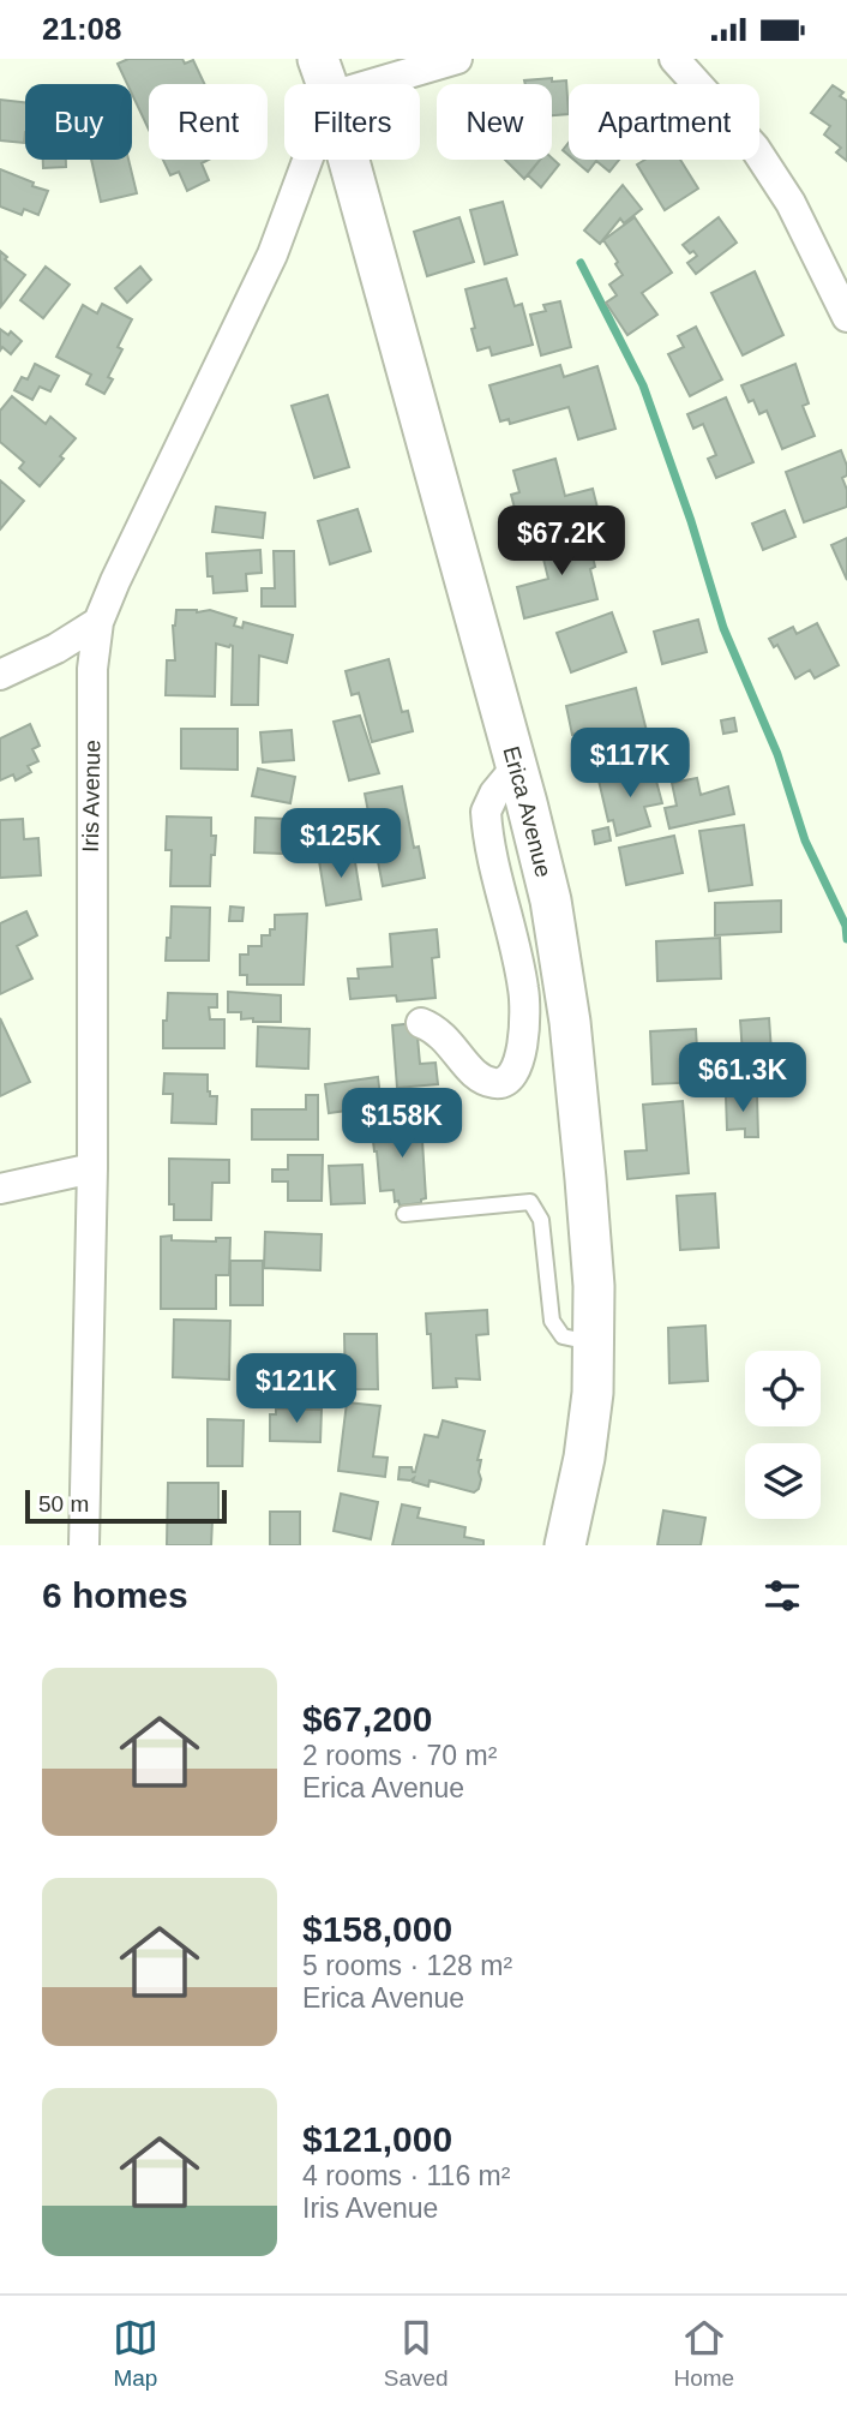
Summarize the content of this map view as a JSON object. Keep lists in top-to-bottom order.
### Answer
{
  "streets": {
    "street": ["Iris Avenue", "Erica Avenue"]
  },
  "scale_bar": "50 m",
  "page": {
    "status": "21:08",
    "chip": [
      "Buy",
      "Rent",
      "Filters",
      "New",
      "Apartment"
    ],
    "price": [
      "$67.2K",
      "$117K",
      "$125K",
      "$61.3K",
      "$158K",
      "$121K"
    ],
    "scale": "50 m",
    "heading": "6 homes",
    "list": [
      {
        "name": "$67,200",
        "note": "2 rooms · 70 m² · Erica Avenue"
      },
      {
        "name": "$158,000",
        "note": "5 rooms · 128 m² · Erica Avenue"
      },
      {
        "name": "$121,000",
        "note": "4 rooms · 116 m² · Iris Avenue"
      }
    ],
    "tabs": ["Map", "Saved", "Home"]
  }
}
